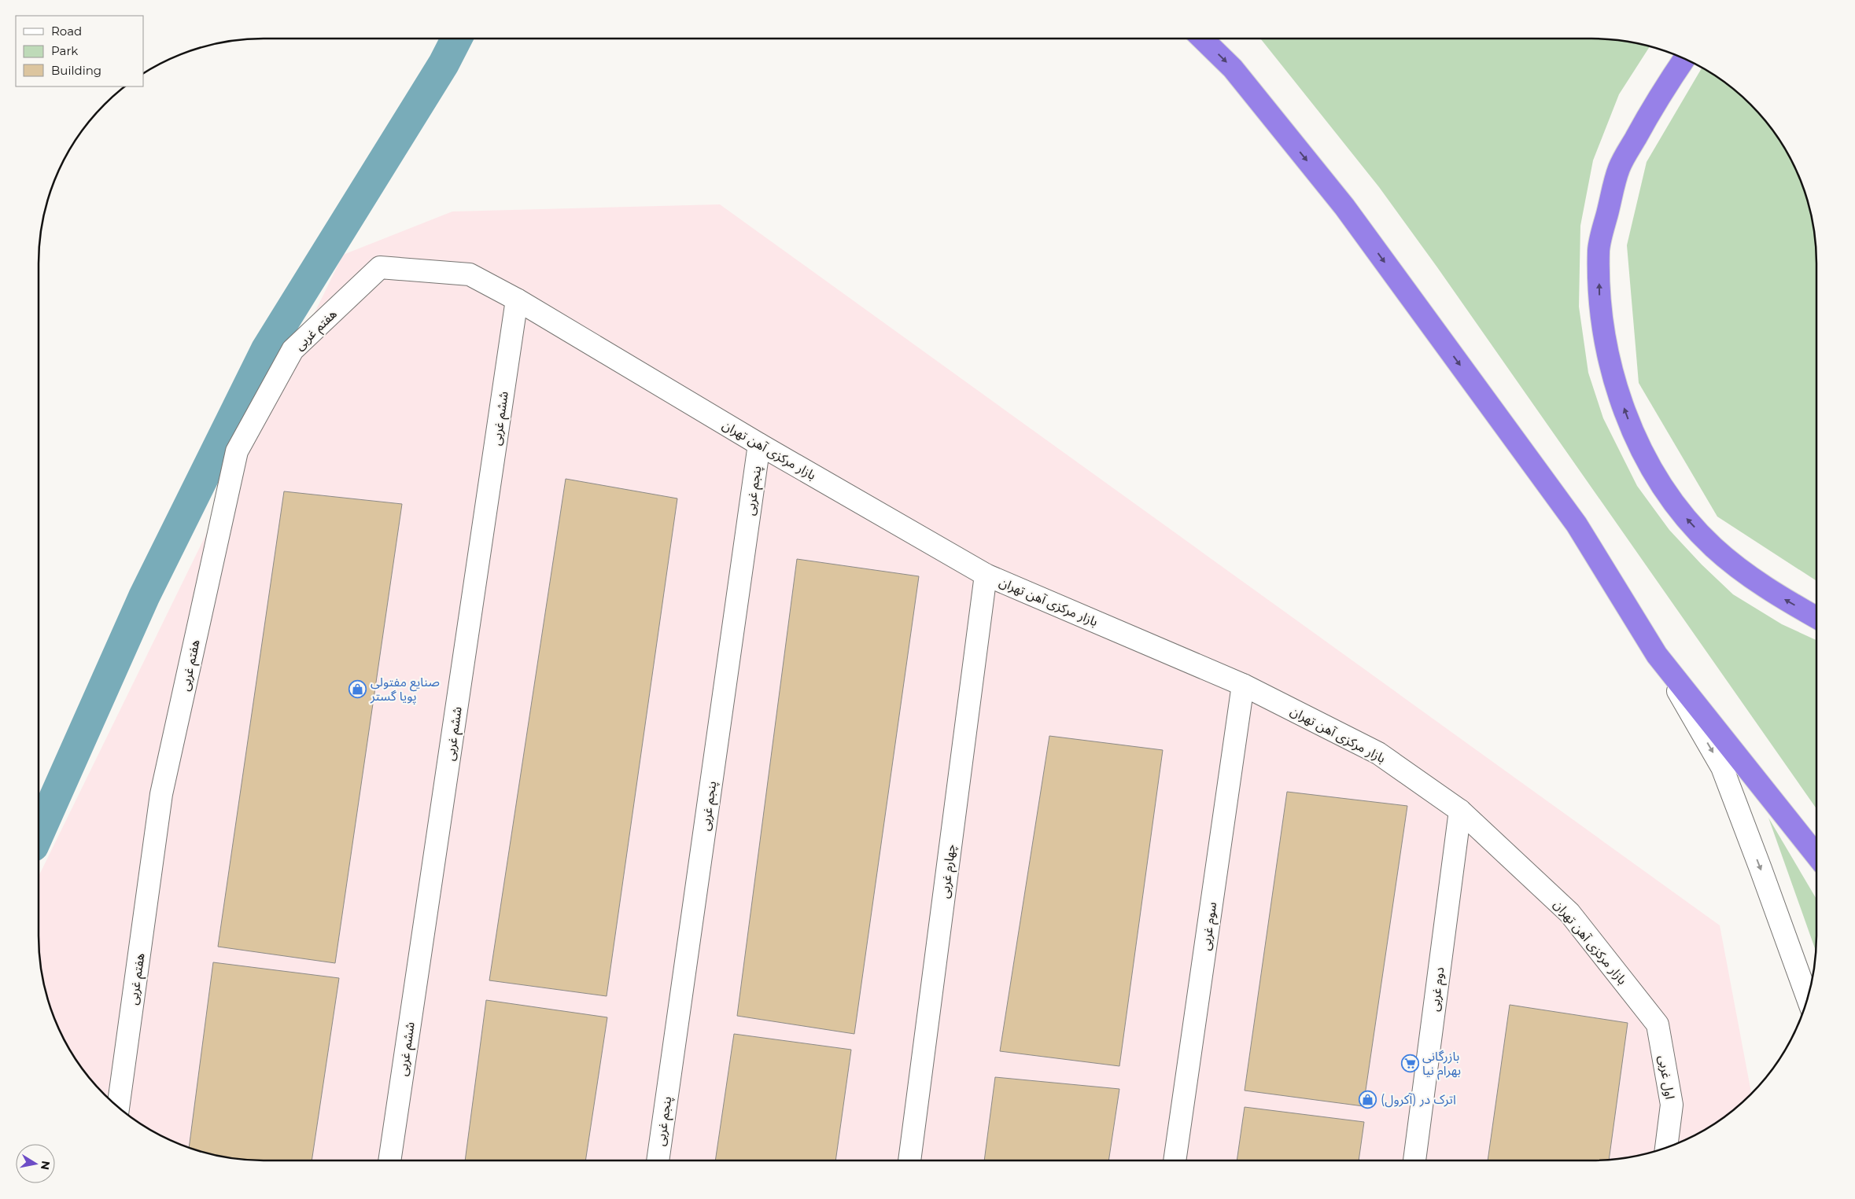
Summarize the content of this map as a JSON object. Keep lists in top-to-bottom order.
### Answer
{
  "streets": {
    "lane": [
      "هفتم غربی",
      "ششم غربی",
      "بازار مرکزی آهن تهران",
      "پنجم غربی",
      "چهارم غربی",
      "سوم غربی",
      "دوم غربی",
      "اول غربی"
    ]
  },
  "crossings": [
    ["هفتم غربی", "بازار مرکزی آهن تهران"],
    ["ششم غربی", "بازار مرکزی آهن تهران"],
    ["بازار مرکزی آهن تهران", "پنجم غربی"],
    ["بازار مرکزی آهن تهران", "چهارم غربی"],
    ["بازار مرکزی آهن تهران", "سوم غربی"],
    ["بازار مرکزی آهن تهران", "دوم غربی"],
    ["بازار مرکزی آهن تهران", "اول غربی"]
  ],
  "places": {
    "shop": ["صنایع مفتولی پویا گستر", "اترک در (آکرول)"],
    "supermarket": ["بازرگانی بهرام نیا"]
  },
  "legend": ["Road", "Park", "Building"],
  "north": "right"
}
